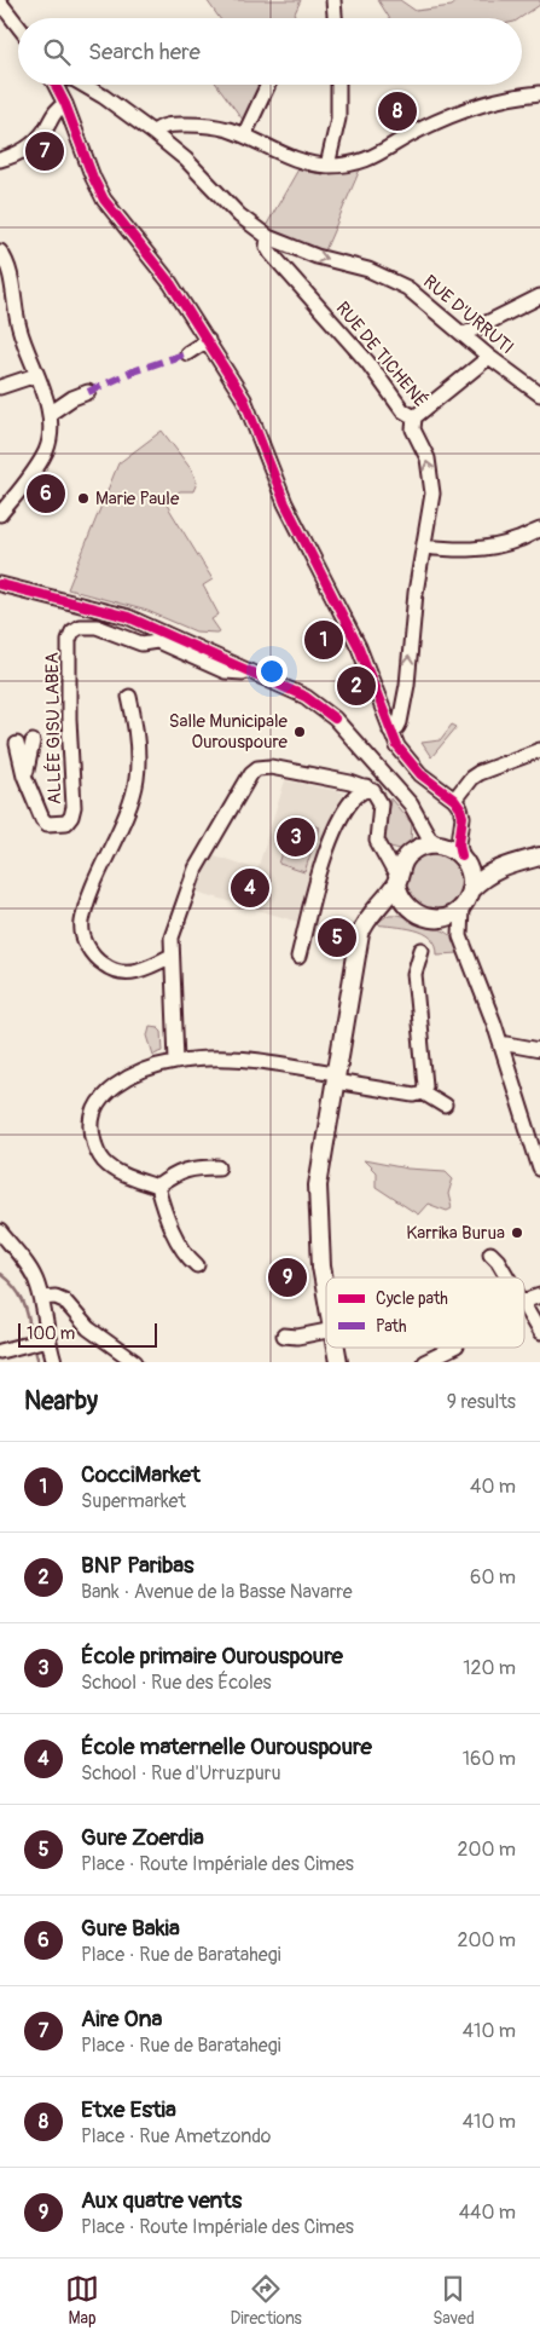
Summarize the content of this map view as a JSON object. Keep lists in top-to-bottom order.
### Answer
{
  "streets": {
    "street": ["RUE D'URRUTI", "RUE DE TICHENÉ", "ALLÉE GISU LABEA"]
  },
  "crossings": [
    ["RUE D'URRUTI", "RUE DE TICHENÉ"]
  ],
  "one_way": ["RUE D'URRUTI", "RUE DE TICHENÉ"],
  "places": ["Marie Paule", "Salle Municipale Ourouspoure", "Karrika Burua"],
  "legend": ["Cycle path", "Path"],
  "scale_bar": "100 m",
  "page": {
    "search": "Search here",
    "pins": [
      "8",
      "7",
      "6",
      "1",
      "2",
      "3",
      "4",
      "5",
      "9"
    ],
    "scale": "100 m",
    "heading": ["Nearby", "9 results"],
    "list": [
      {
        "mark": "1",
        "name": "CocciMarket",
        "note": "Supermarket",
        "value": "40 m"
      },
      {
        "mark": "2",
        "name": "BNP Paribas",
        "note": "Bank · Avenue de la Basse Navarre",
        "value": "60 m"
      },
      {
        "mark": "3",
        "name": "École primaire Ourouspoure",
        "note": "School · Rue des Écoles",
        "value": "120 m"
      },
      {
        "mark": "4",
        "name": "École maternelle Ourouspoure",
        "note": "School · Rue d'Urruzpuru",
        "value": "160 m"
      },
      {
        "mark": "5",
        "name": "Gure Zoerdia",
        "note": "Place · Route Impériale des Cimes",
        "value": "200 m"
      },
      {
        "mark": "6",
        "name": "Gure Bakia",
        "note": "Place · Rue de Baratahegi",
        "value": "200 m"
      },
      {
        "mark": "7",
        "name": "Aire Ona",
        "note": "Place · Rue de Baratahegi",
        "value": "410 m"
      },
      {
        "mark": "8",
        "name": "Etxe Estia",
        "note": "Place · Rue Ametzondo",
        "value": "410 m"
      },
      {
        "mark": "9",
        "name": "Aux quatre vents",
        "note": "Place · Route Impériale des Cimes",
        "value": "440 m"
      }
    ],
    "nav": ["Map", "Directions", "Saved"]
  }
}
